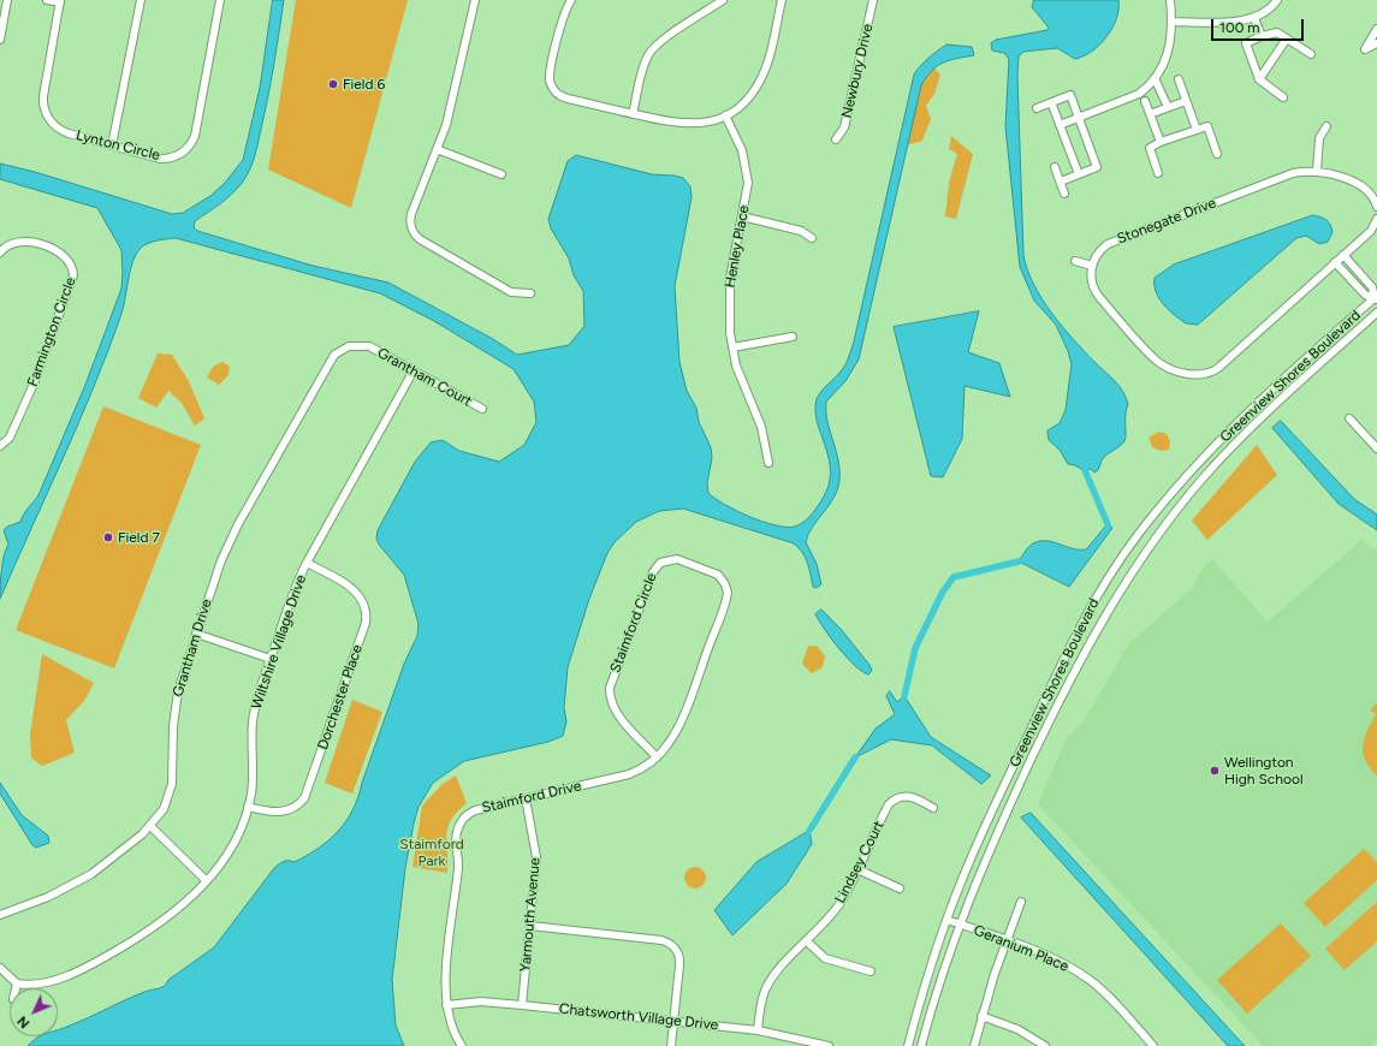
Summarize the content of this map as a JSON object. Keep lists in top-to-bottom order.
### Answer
{
  "streets": {
    "street": [
      "Newbury Drive",
      "Lynton Circle",
      "Stonegate Drive",
      "Henley Place",
      "Farmington Circle",
      "Greenview Shores Boulevard",
      "Grantham Court",
      "Staimford Circle",
      "Wiltshire Village Drive",
      "Grantham Drive",
      "Dorchester Place",
      "Staimford Drive",
      "Lindsey Court",
      "Yarmouth Avenue",
      "Geranium Place",
      "Chatsworth Village Drive"
    ]
  },
  "crossings": [
    ["Greenview Shores Boulevard", "Geranium Place"],
    ["Grantham Court", "Wiltshire Village Drive"],
    ["Grantham Court", "Grantham Drive"],
    ["Staimford Circle", "Staimford Drive"],
    ["Wiltshire Village Drive", "Dorchester Place"],
    ["Staimford Drive", "Yarmouth Avenue"],
    ["Staimford Drive", "Chatsworth Village Drive"],
    ["Lindsey Court", "Chatsworth Village Drive"],
    ["Yarmouth Avenue", "Chatsworth Village Drive"]
  ],
  "parks": ["Staimford Park"],
  "places": ["Field 6", "Field 7", "Wellington High School"],
  "scale_bar": "100 m",
  "north": "bottom left"
}
